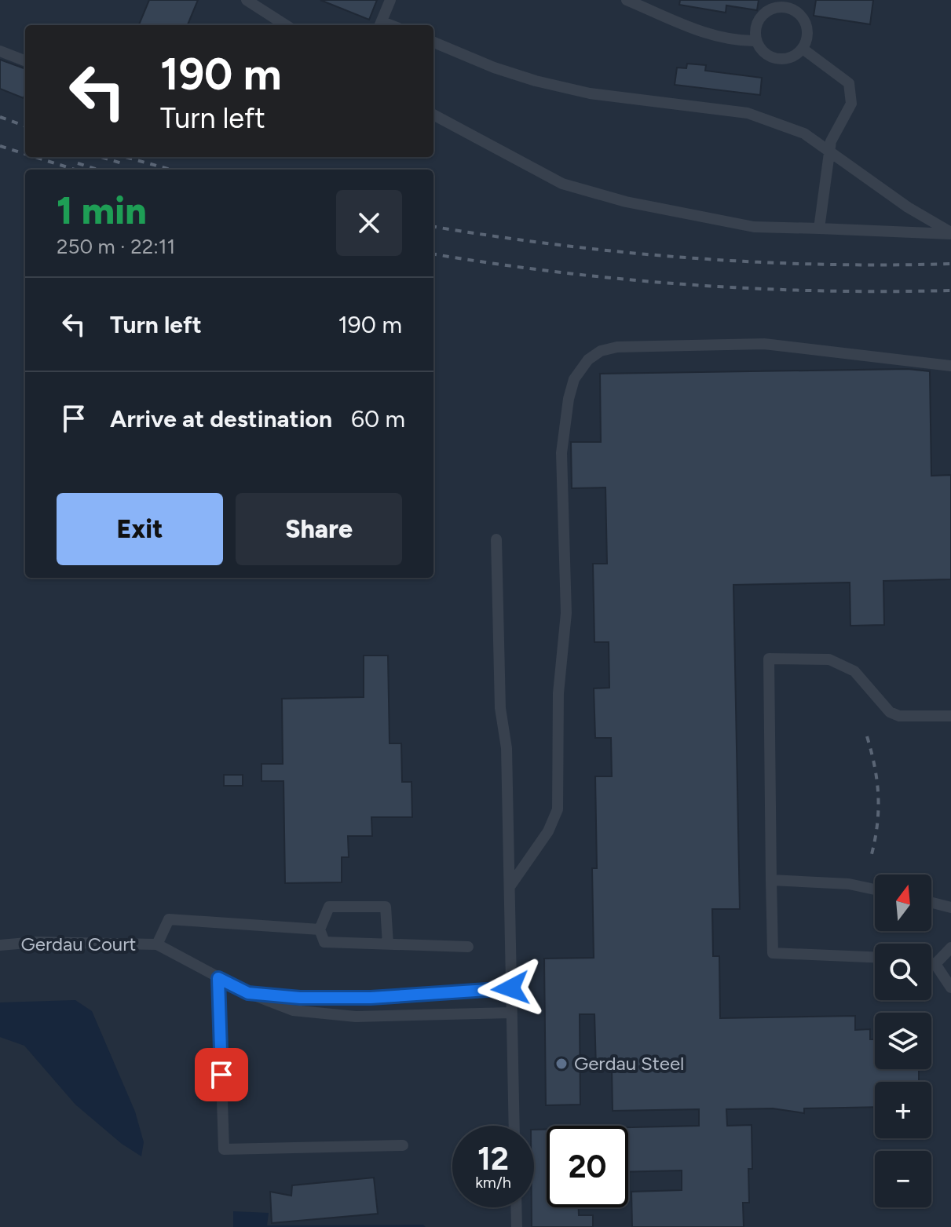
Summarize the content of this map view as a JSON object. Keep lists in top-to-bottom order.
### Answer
{
  "streets": {
    "lane": ["Gerdau Court"]
  },
  "places": ["Gerdau Steel"],
  "north": "top",
  "page": {
    "turn": ["190 m", "Turn left"],
    "heading": ["1 min", "250 m · 22:11"],
    "list": [
      {
        "name": "Turn left",
        "value": "190 m"
      },
      {
        "name": "Arrive at destination",
        "value": "60 m"
      }
    ],
    "buttons": ["Exit", "Share"],
    "map_buttons": ["+", "−"],
    "speed": "12 km/h",
    "limit": "20"
  }
}
